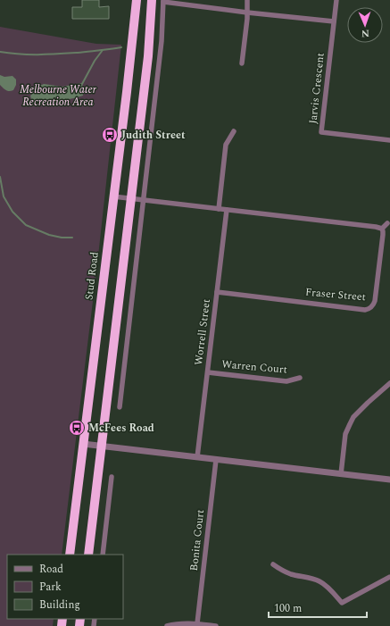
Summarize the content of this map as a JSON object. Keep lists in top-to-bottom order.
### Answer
{
  "streets": {
    "highway": ["Stud Road"],
    "street": [
      "Jarvis Crescent",
      "Fraser Street",
      "Worrell Street",
      "Warren Court",
      "Bonita Court"
    ]
  },
  "crossings": [
    ["Fraser Street", "Worrell Street"],
    ["Worrell Street", "Warren Court"]
  ],
  "parks": ["Melbourne Water Recreation Area"],
  "places": {
    "bus stop": ["Judith Street", "McFees Road"]
  },
  "legend": ["Road", "Park", "Building"],
  "scale_bar": "100 m",
  "north": "bottom"
}
